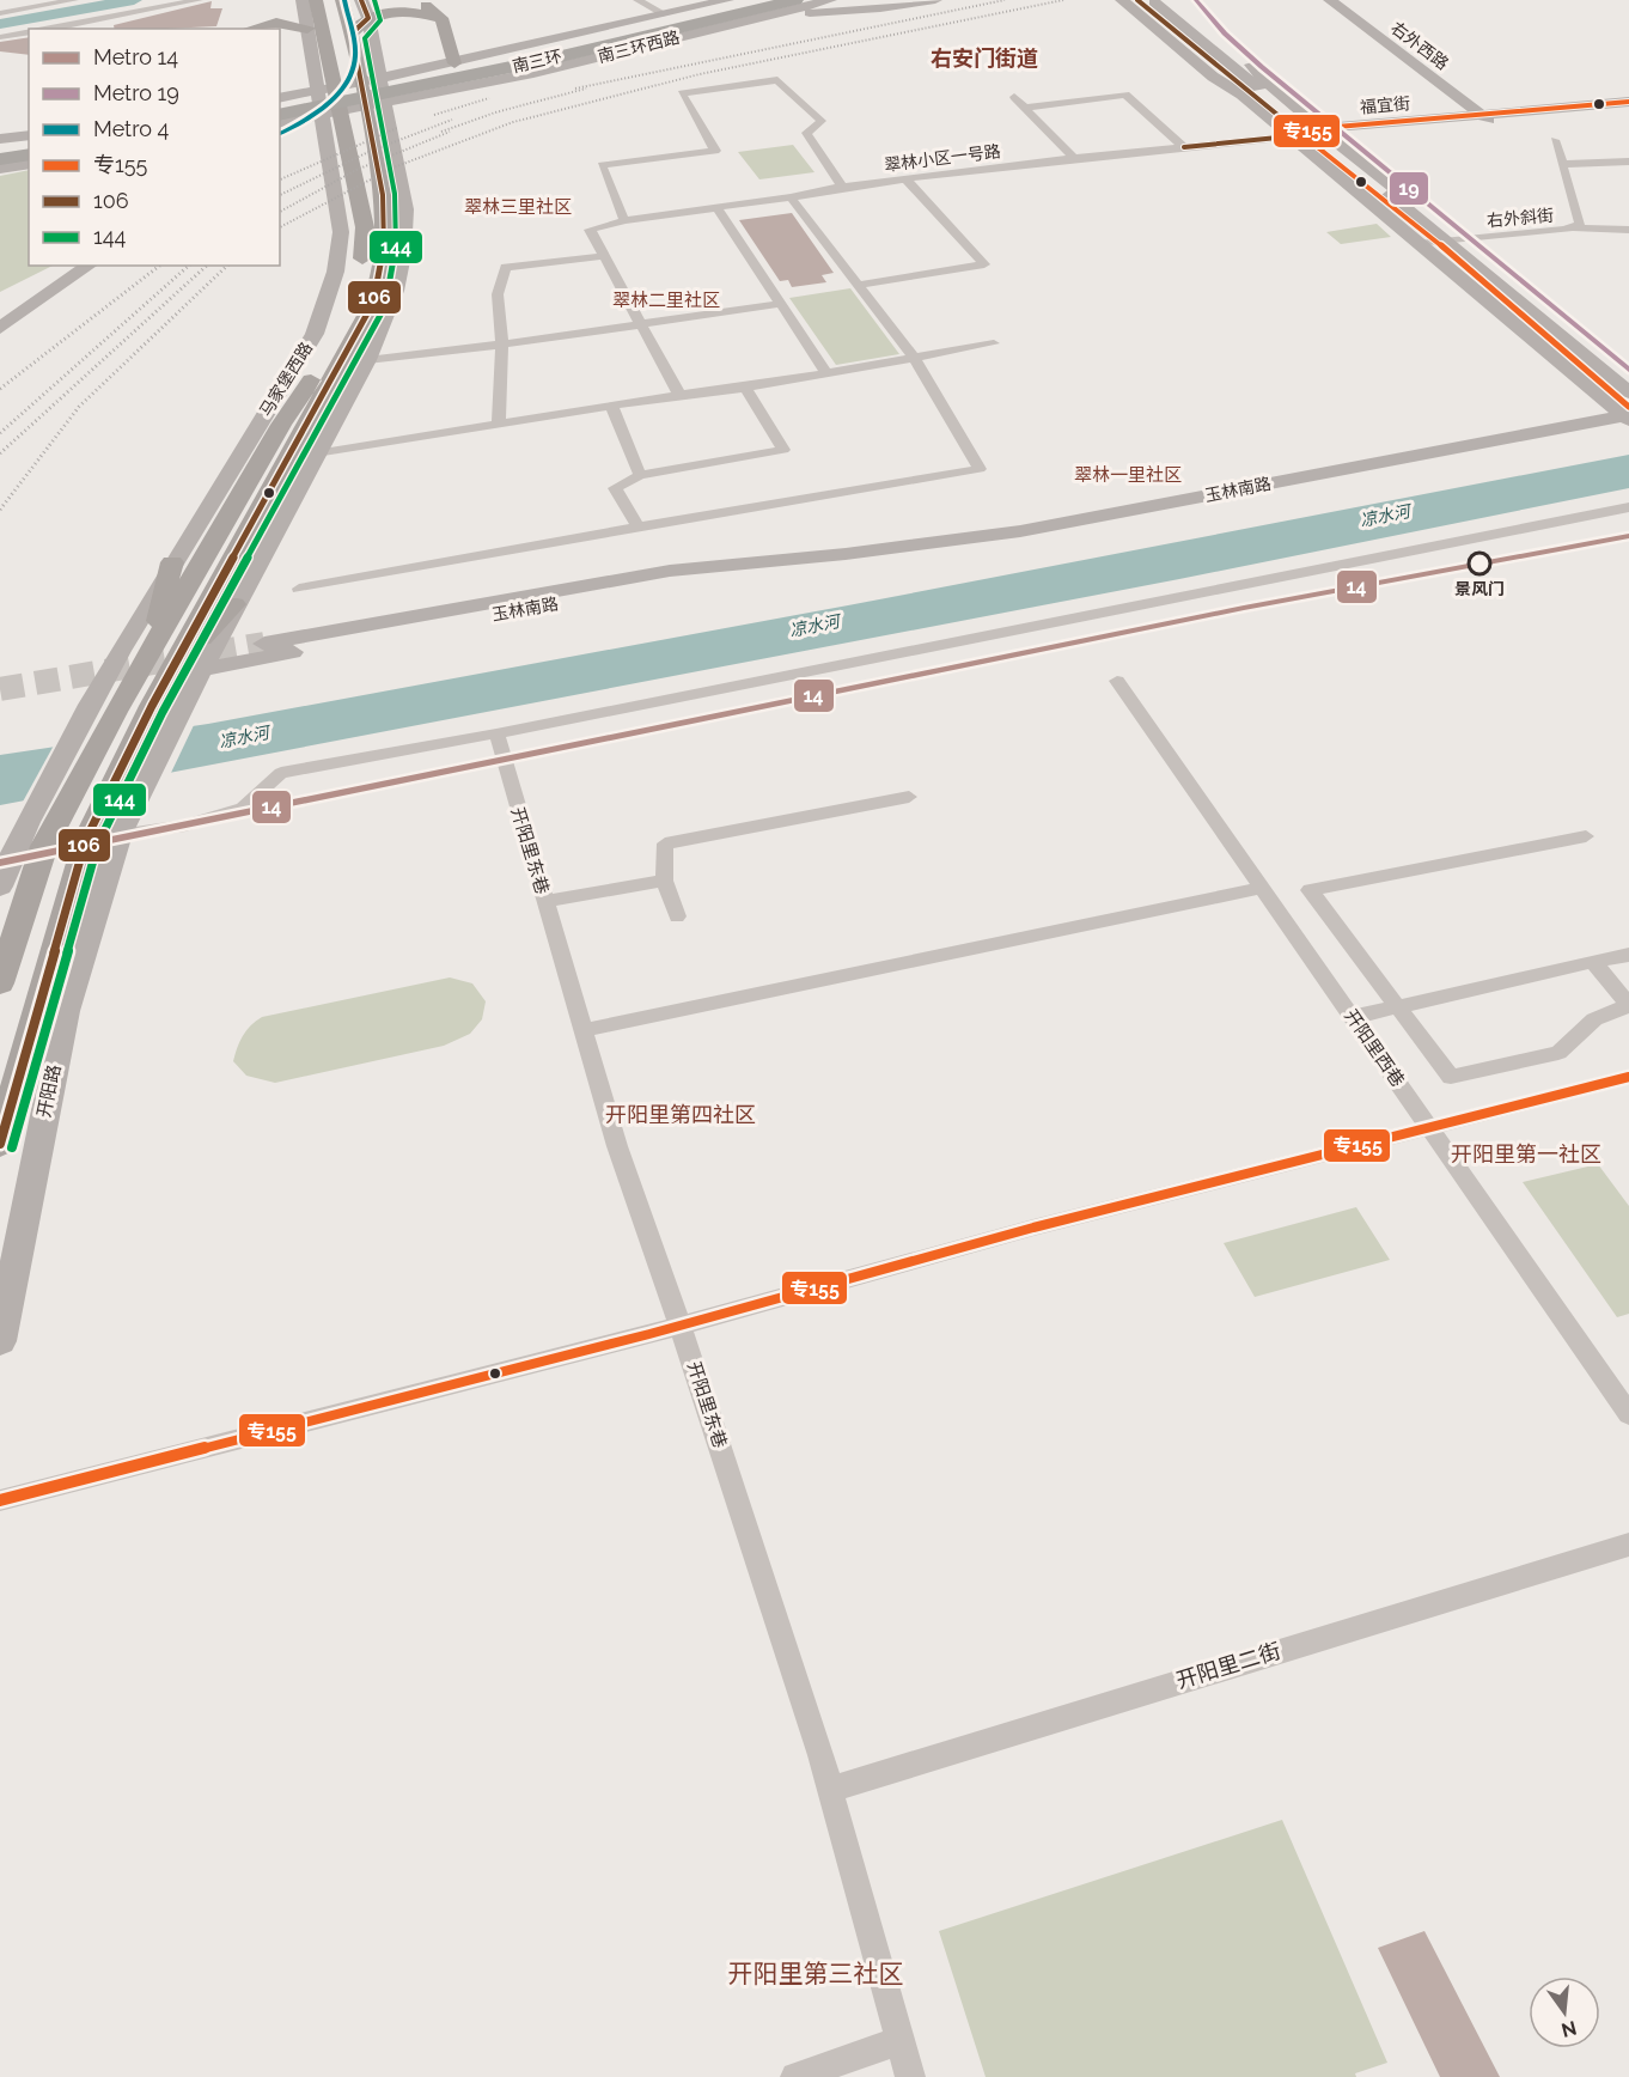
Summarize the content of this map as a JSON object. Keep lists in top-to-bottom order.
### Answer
{
  "streets": {
    "highway": ["南三环"],
    "main road": ["马家堡西路", "开阳路"],
    "street": [
      "右外西路",
      "南三环西路",
      "福宜街",
      "翠林小区一号路",
      "右外斜街",
      "玉林南路",
      "开阳里东巷",
      "开阳里西巷",
      "开阳里二街"
    ]
  },
  "crossings": [
    ["右外西路", "福宜街"],
    ["南三环西路", "南三环"],
    ["福宜街", "翠林小区一号路"],
    ["玉林南路", "开阳路"],
    ["开阳里东巷", "开阳里二街"]
  ],
  "districts": [
    "右安门街道",
    "翠林三里社区",
    "翠林二里社区",
    "翠林一里社区",
    "开阳里第四社区",
    "开阳里第一社区",
    "开阳里第三社区"
  ],
  "water": ["凉水河"],
  "places": ["景风门"],
  "lines": [
    "metro line 19",
    "metro line 4",
    "transit line 106",
    "transit line 144",
    "transit line 专155",
    "metro line 14"
  ],
  "legend": [
    "Metro 14",
    "Metro 19",
    "Metro 4",
    "专155",
    "106",
    "144"
  ],
  "north": "bottom"
}
